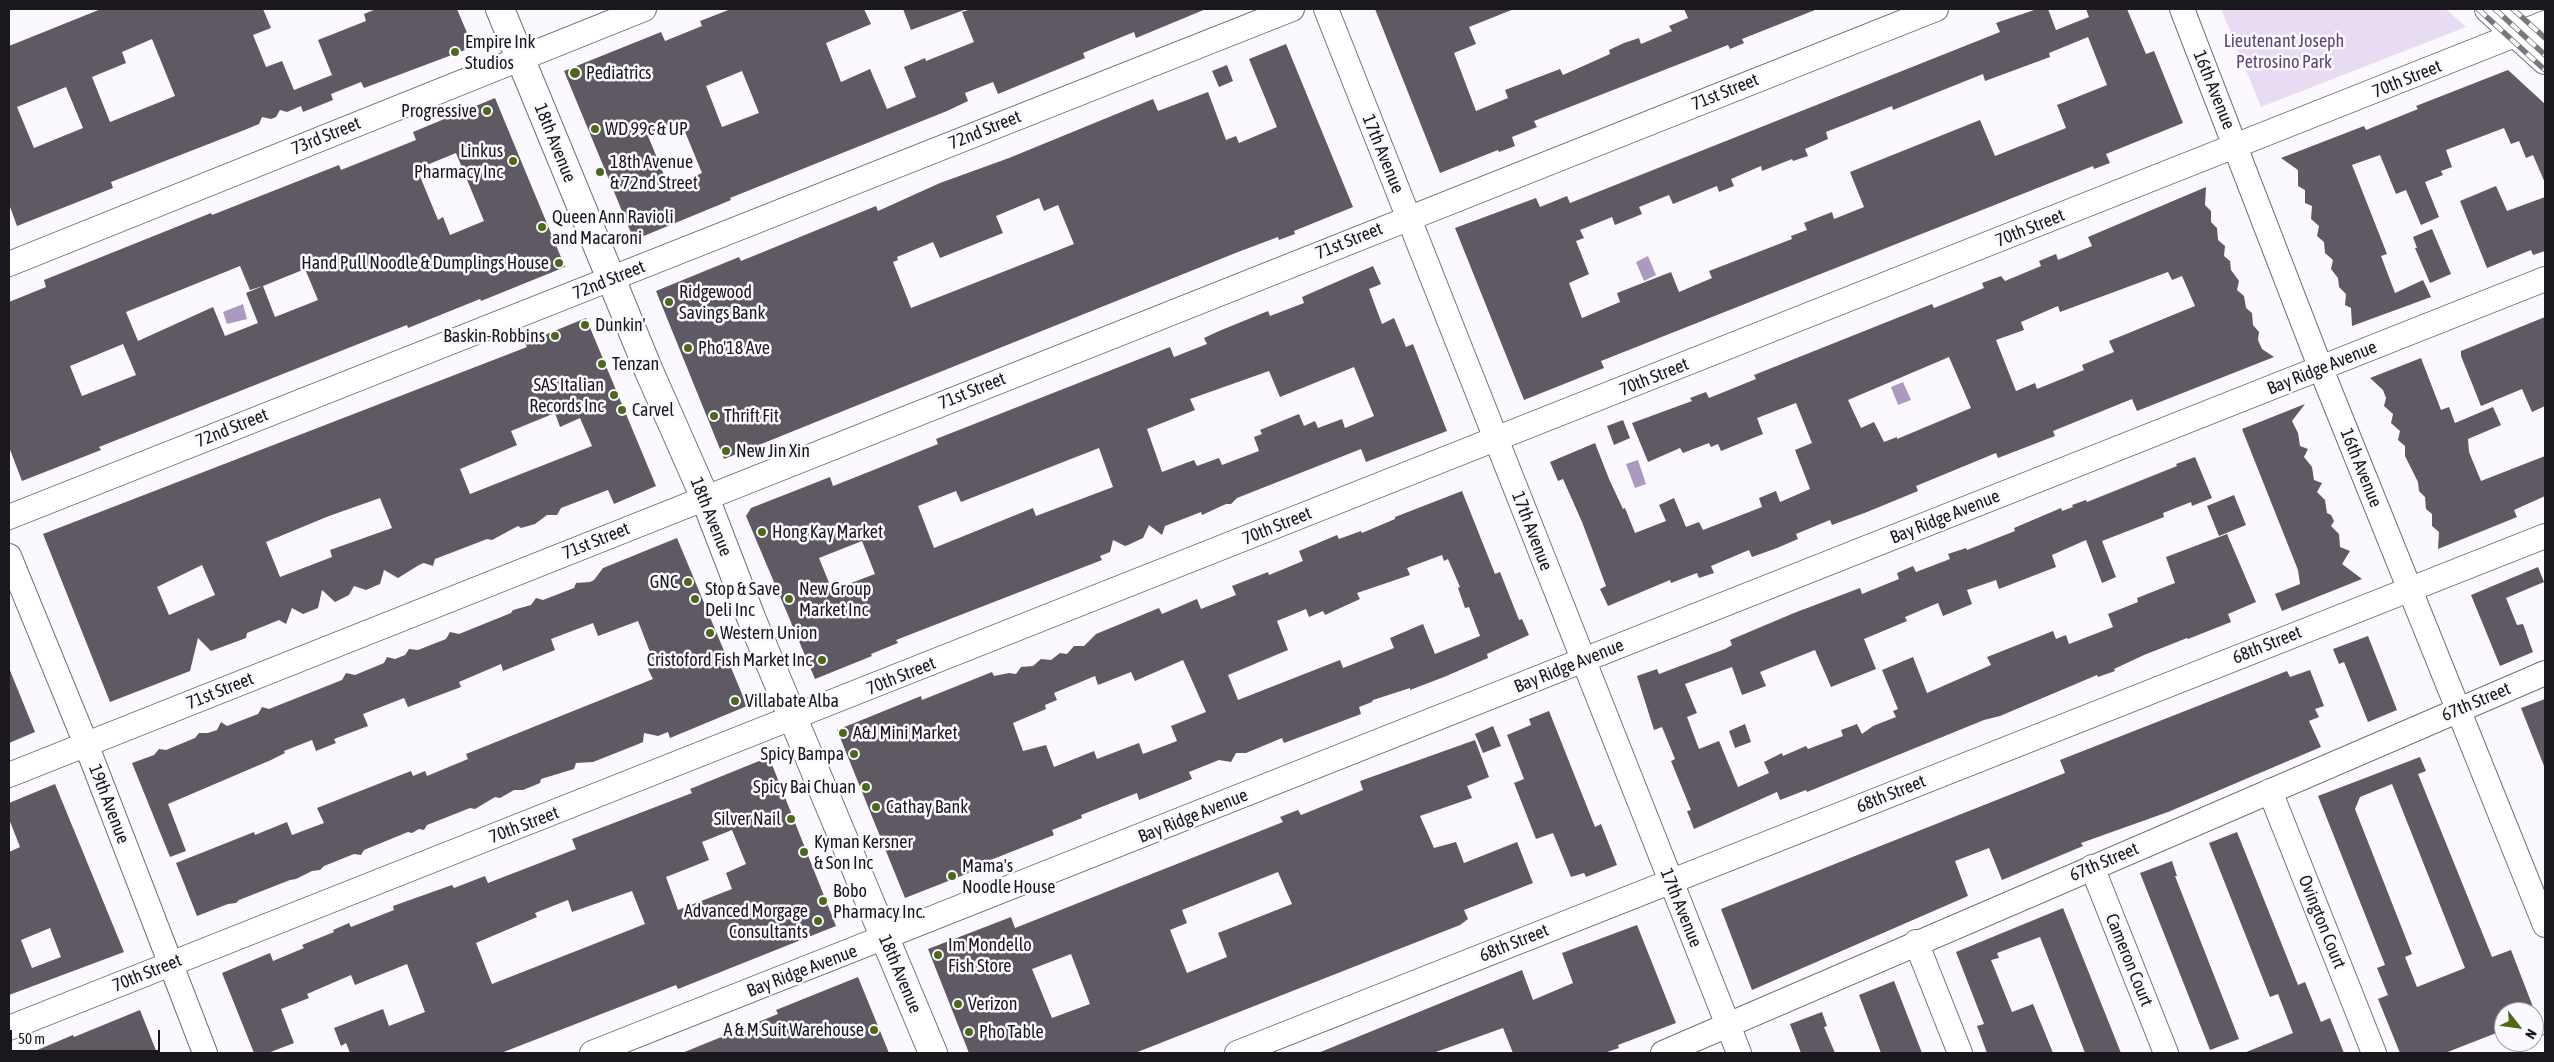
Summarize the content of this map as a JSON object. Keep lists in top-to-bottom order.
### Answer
{
  "streets": {
    "street": [
      "70th Street",
      "16th Avenue",
      "71st Street",
      "72nd Street",
      "73rd Street",
      "18th Avenue",
      "17th Avenue",
      "Bay Ridge Avenue",
      "68th Street",
      "67th Street",
      "19th Avenue",
      "Ovington Court",
      "Cameron Court"
    ]
  },
  "crossings": [
    ["70th Street", "16th Avenue"],
    ["70th Street", "18th Avenue"],
    ["70th Street", "17th Avenue"],
    ["70th Street", "19th Avenue"],
    ["16th Avenue", "Bay Ridge Avenue"],
    ["16th Avenue", "68th Street"],
    ["16th Avenue", "67th Street"],
    ["71st Street", "18th Avenue"],
    ["71st Street", "17th Avenue"],
    ["71st Street", "19th Avenue"],
    ["72nd Street", "18th Avenue"],
    ["73rd Street", "18th Avenue"],
    ["18th Avenue", "Bay Ridge Avenue"],
    ["17th Avenue", "Bay Ridge Avenue"],
    ["17th Avenue", "68th Street"],
    ["17th Avenue", "67th Street"],
    ["67th Street", "Ovington Court"],
    ["67th Street", "Cameron Court"]
  ],
  "parks": ["Lieutenant Joseph Petrosino Park"],
  "places": [
    "Empire Ink Studios",
    "Pediatrics",
    "Progressive",
    "WD 99c & UP",
    "Linkus Pharmacy Inc",
    "18th Avenue & 72nd Street",
    "Queen Ann Ravioli and Macaroni",
    "Hand Pull Noodle & Dumplings House",
    "Ridgewood Savings Bank",
    "Dunkin'",
    "Baskin-Robbins",
    "Pho'18 Ave",
    "Tenzan",
    "SAS Italian Records Inc",
    "Carvel",
    "Thrift Fit",
    "New Jin Xin",
    "Hong Kay Market",
    "GNC",
    "Stop & Save Deli Inc",
    "New Group Market Inc",
    "Western Union",
    "Cristoford Fish Market Inc",
    "Villabate Alba",
    "A&J Mini Market",
    "Spicy Bampa",
    "Spicy Bai Chuan",
    "Cathay Bank",
    "Silver Nail",
    "Kyman Kersner & Son Inc",
    "Mama's Noodle House",
    "Bobo Pharmacy Inc.",
    "Advanced Morgage Consultants",
    "Im Mondello Fish Store",
    "Verizon",
    "A & M Suit Warehouse",
    "Pho Table"
  ],
  "scale_bar": "50 m",
  "north": "bottom right"
}
